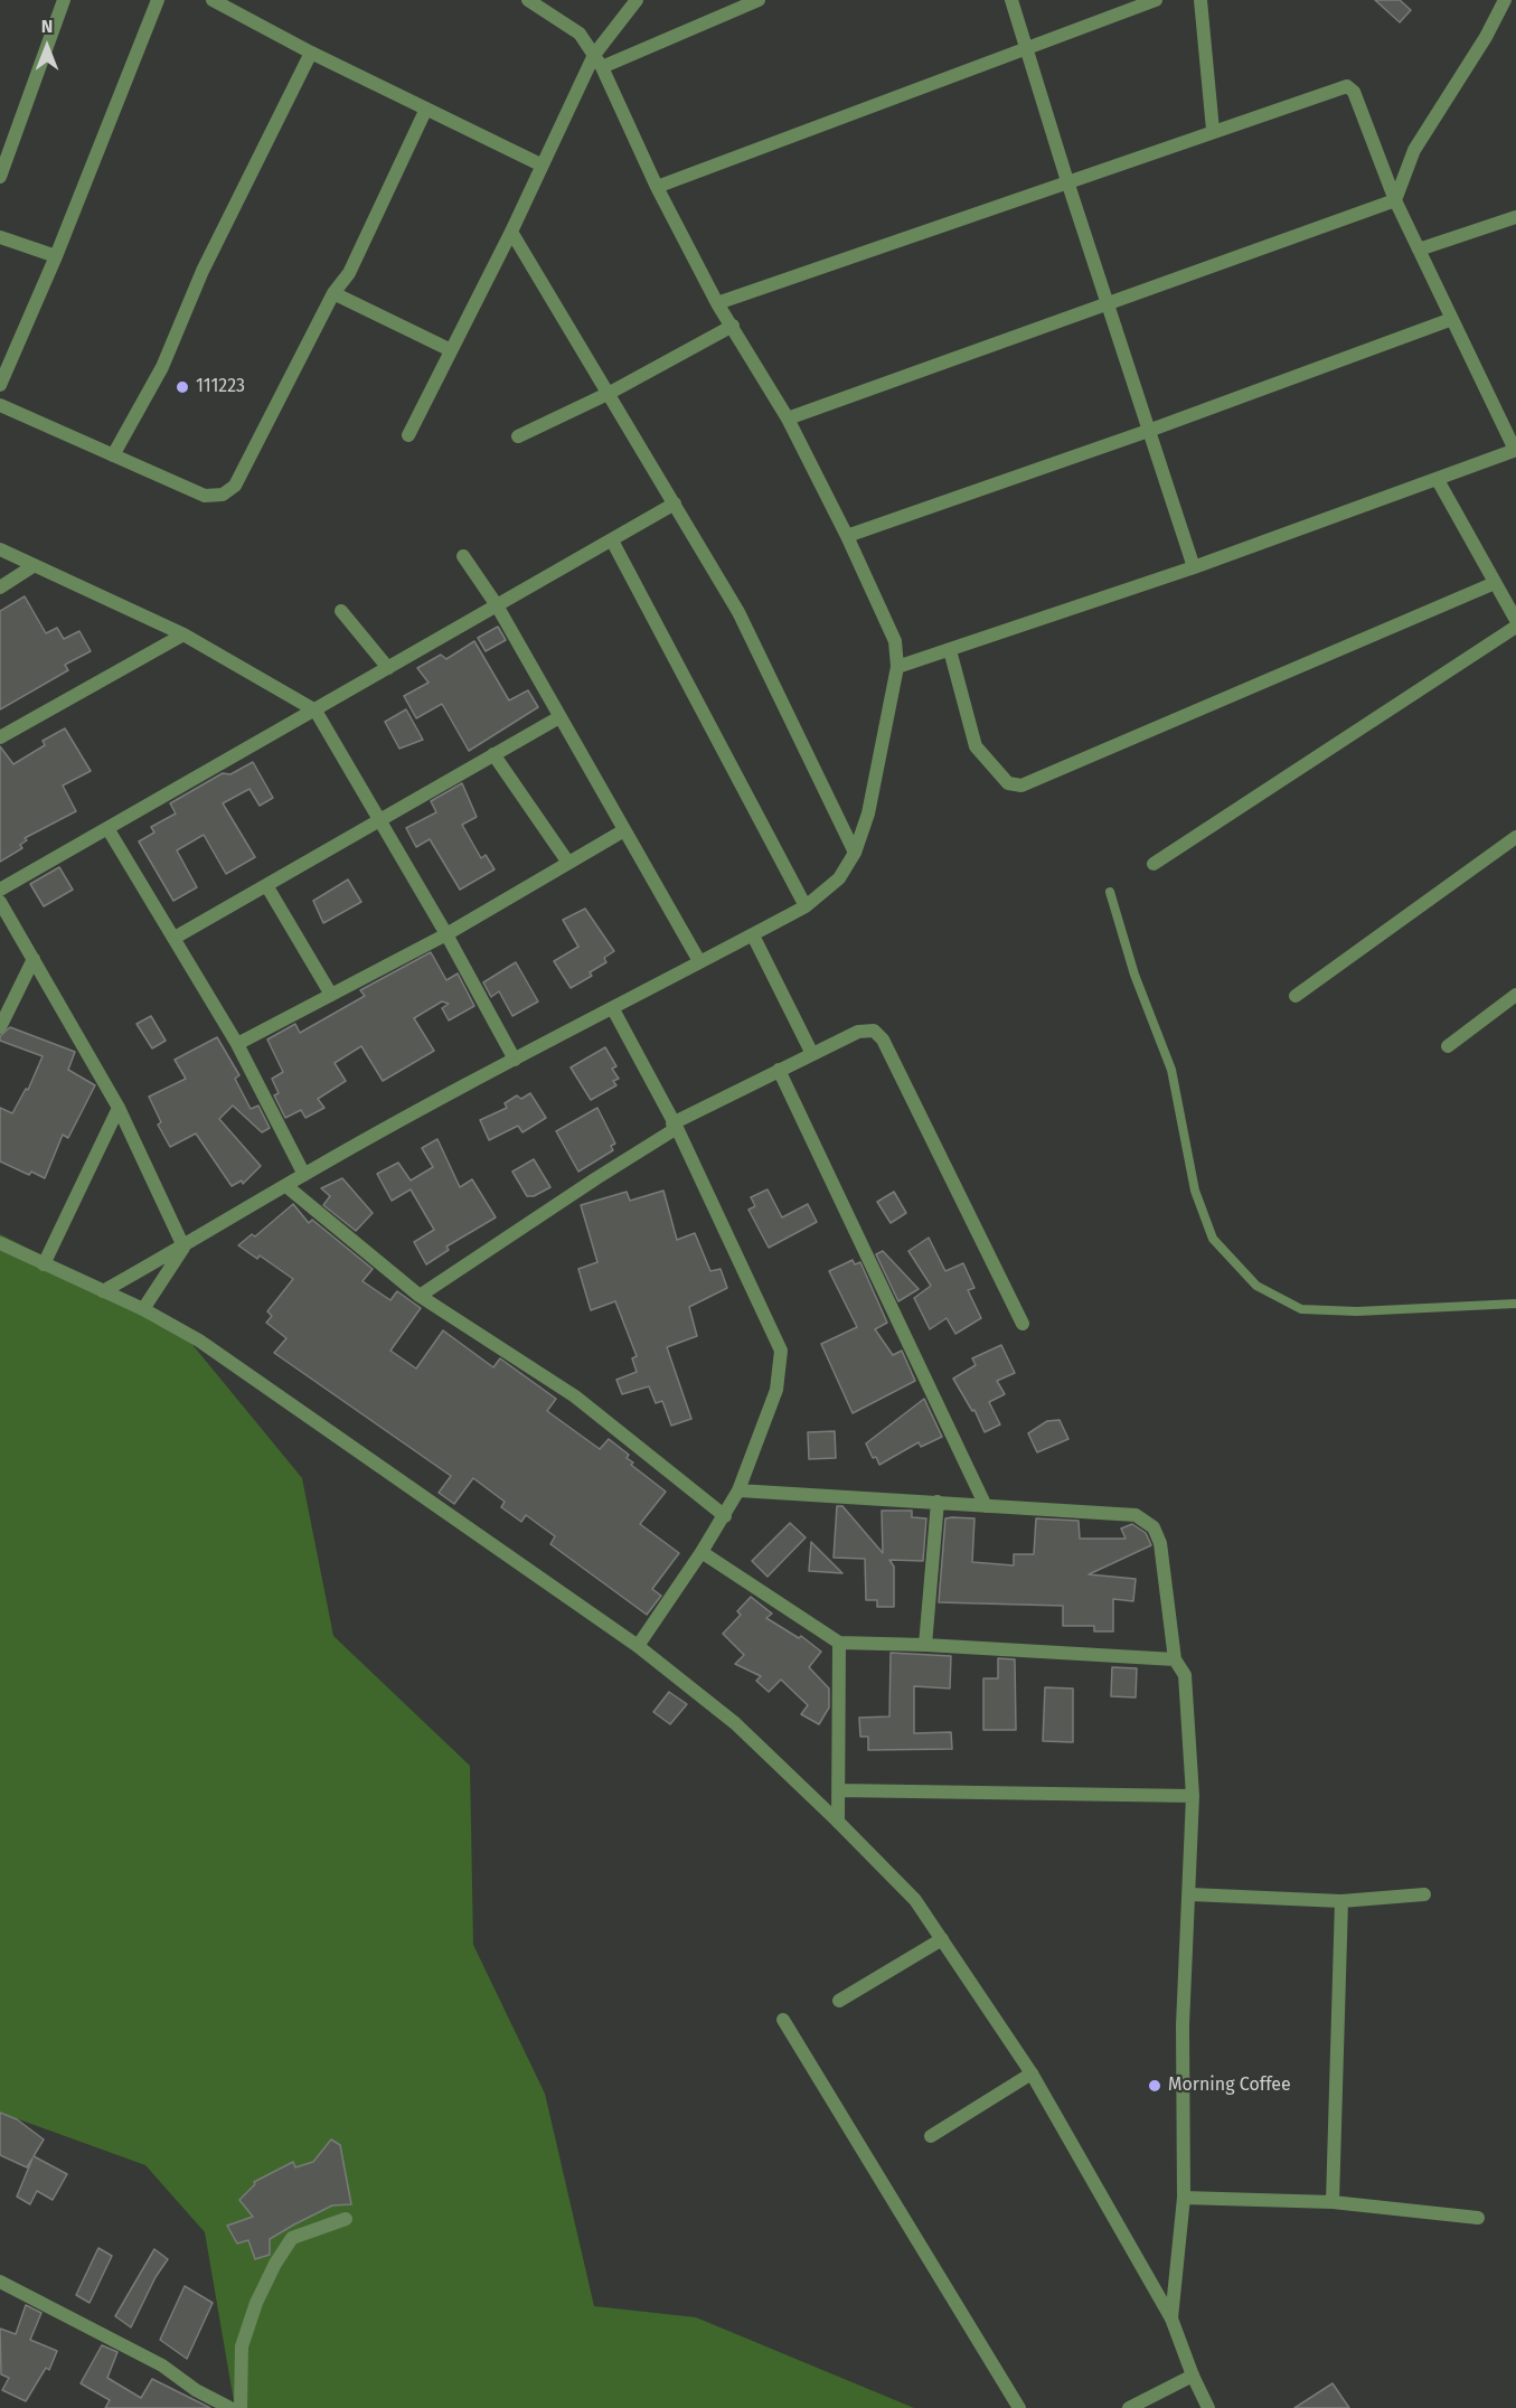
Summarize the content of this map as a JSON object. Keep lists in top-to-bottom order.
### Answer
{
  "places": ["111223", "Morning Coffee"],
  "north": "top"
}
